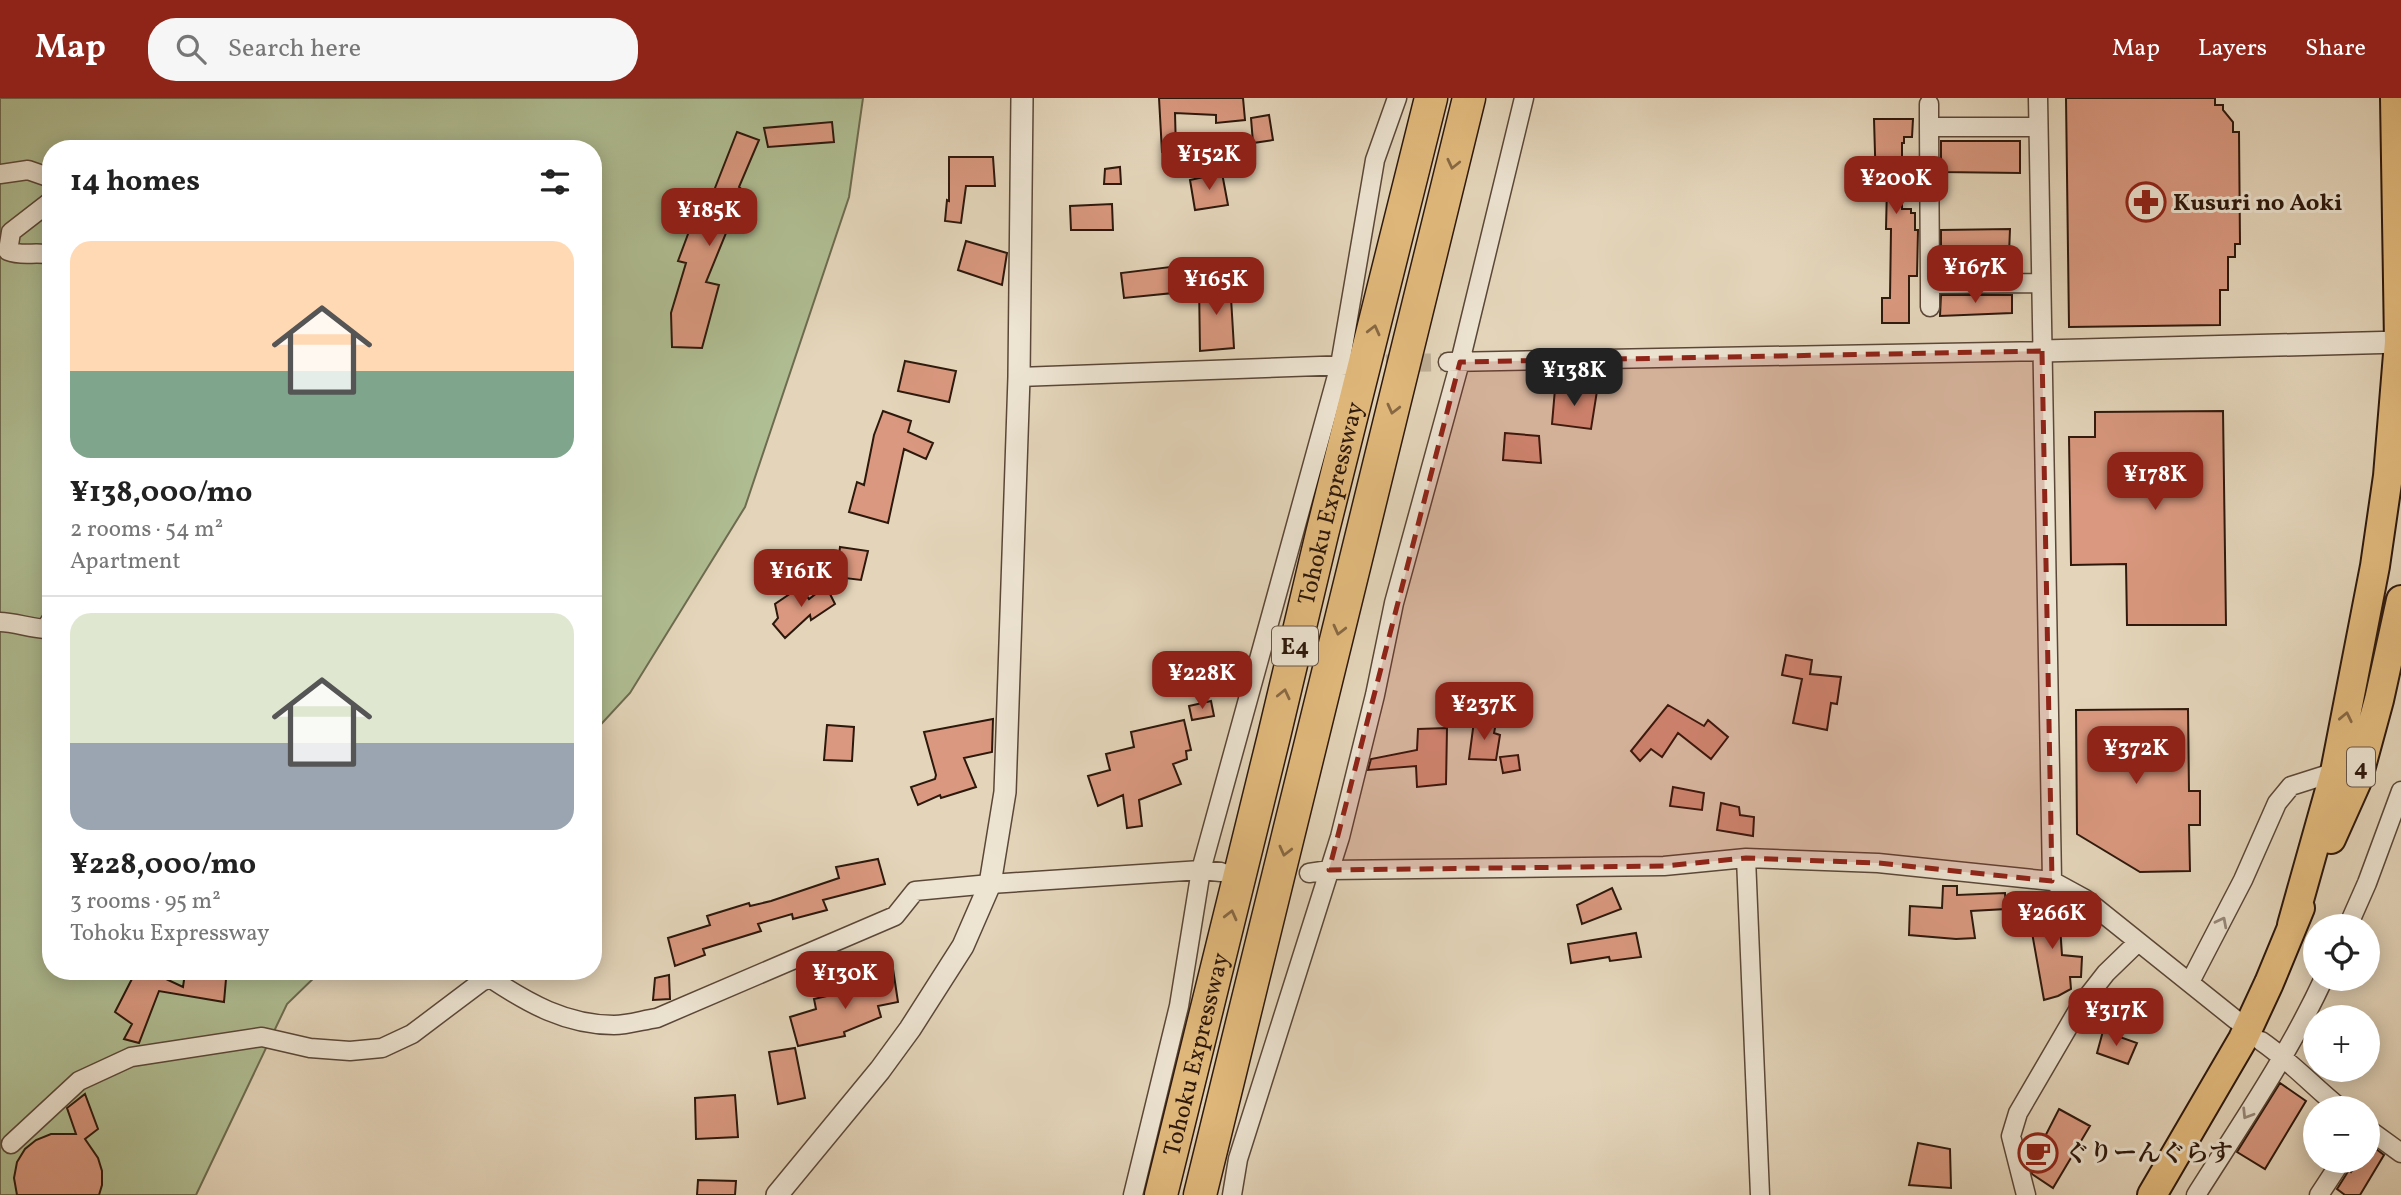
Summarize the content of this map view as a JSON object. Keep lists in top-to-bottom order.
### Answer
{
  "streets": {
    "highway": ["Tohoku Expressway", "E4", "4"]
  },
  "places": {
    "pharmacy": ["Kusuri no Aoki"],
    "cafe": ["ぐりーんぐらす"]
  },
  "page": {
    "header": "Map",
    "search": "Search here",
    "nav": ["Map", "Layers", "Share"],
    "price": [
      "¥152K",
      "¥200K",
      "¥185K",
      "¥167K",
      "¥165K",
      "¥138K",
      "¥178K",
      "¥161K",
      "¥228K",
      "¥237K",
      "¥372K",
      "¥266K",
      "¥130K",
      "¥317K"
    ],
    "heading": "14 homes",
    "list": [
      {
        "name": "¥138,000/mo",
        "note": "2 rooms · 54 m² · Apartment"
      },
      {
        "name": "¥228,000/mo",
        "note": "3 rooms · 95 m² · Tohoku Expressway"
      }
    ],
    "map_buttons": ["+", "−"]
  }
}
